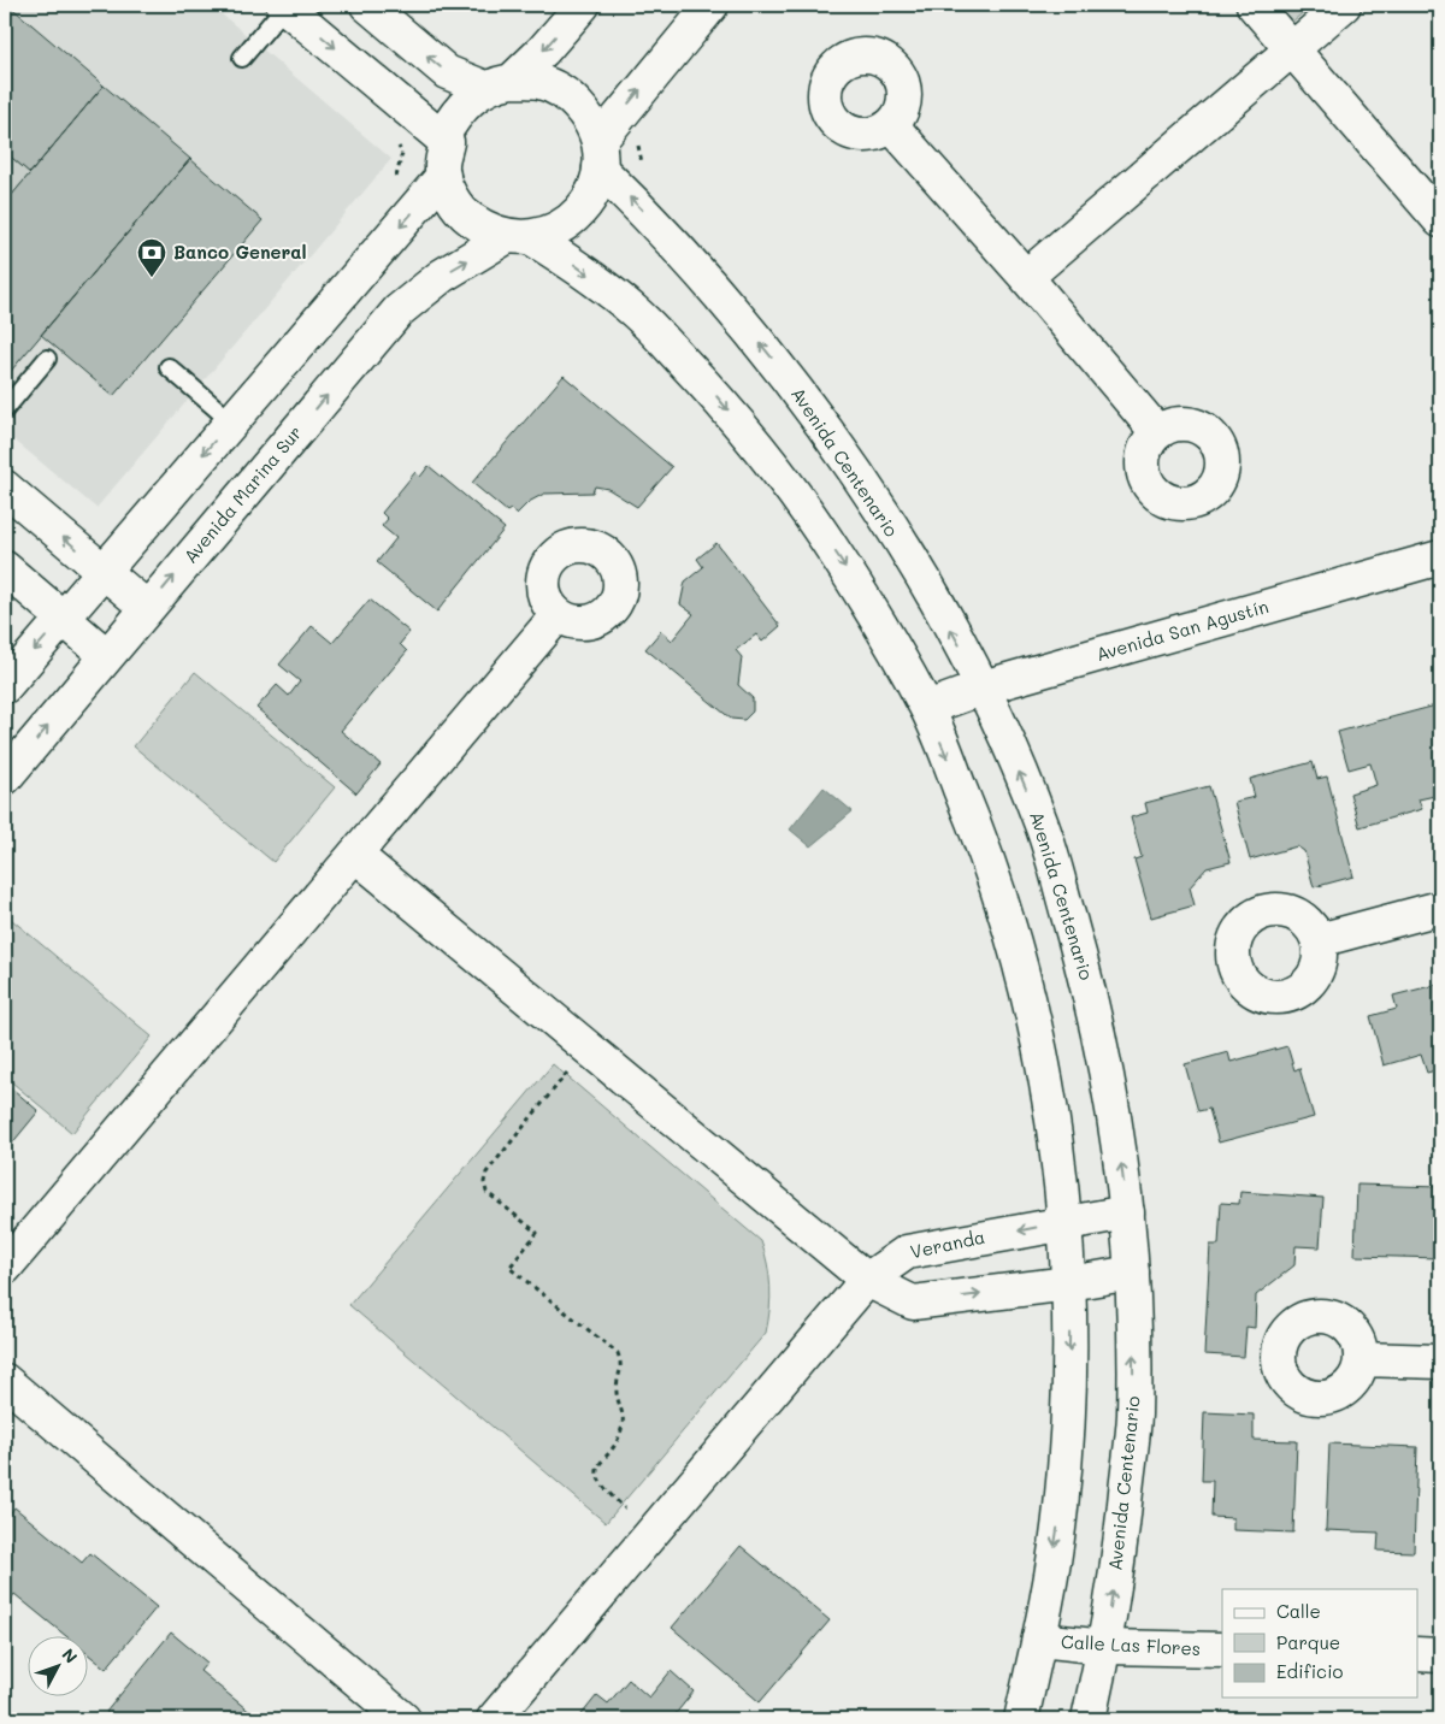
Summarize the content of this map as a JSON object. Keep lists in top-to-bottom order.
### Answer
{
  "streets": {
    "street": [
      "Avenida Centenario",
      "Avenida Marina Sur",
      "Avenida San Agustín",
      "Veranda",
      "Calle Las Flores"
    ]
  },
  "crossings": [
    ["Avenida Centenario", "Avenida Marina Sur"],
    ["Avenida Centenario", "Avenida San Agustín"],
    ["Avenida Centenario", "Veranda"],
    ["Avenida Centenario", "Calle Las Flores"]
  ],
  "places": {
    "bank": ["Banco General"]
  },
  "legend": ["Calle", "Parque", "Edificio"],
  "north": "top right"
}
